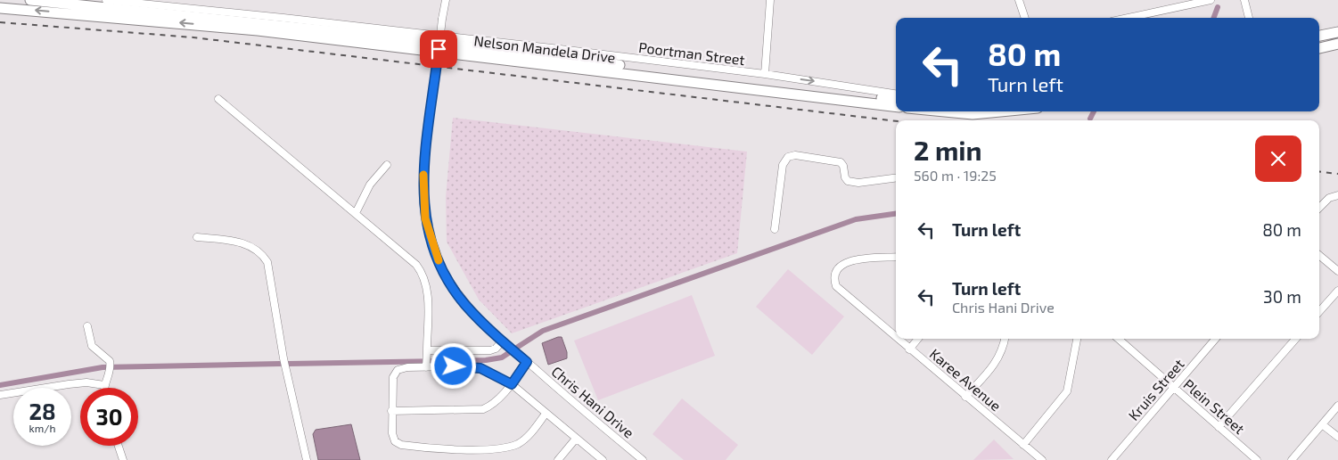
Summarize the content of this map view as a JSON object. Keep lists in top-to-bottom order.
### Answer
{
  "streets": {
    "highway": ["Nelson Mandela Drive"],
    "street": [
      "Poortman Street",
      "Karee Avenue",
      "Kruis Street",
      "Chris Hani Drive",
      "Plein Street"
    ]
  },
  "crossings": [
    ["Kruis Street", "Plein Street"]
  ],
  "page": {
    "turn": ["80 m", "Turn left"],
    "heading": ["2 min", "560 m · 19:25"],
    "list": [
      {
        "name": "Turn left",
        "value": "80 m"
      },
      {
        "name": "Turn left",
        "note": "Chris Hani Drive",
        "value": "30 m"
      }
    ],
    "speed": "28 km/h",
    "limit": "30"
  }
}
